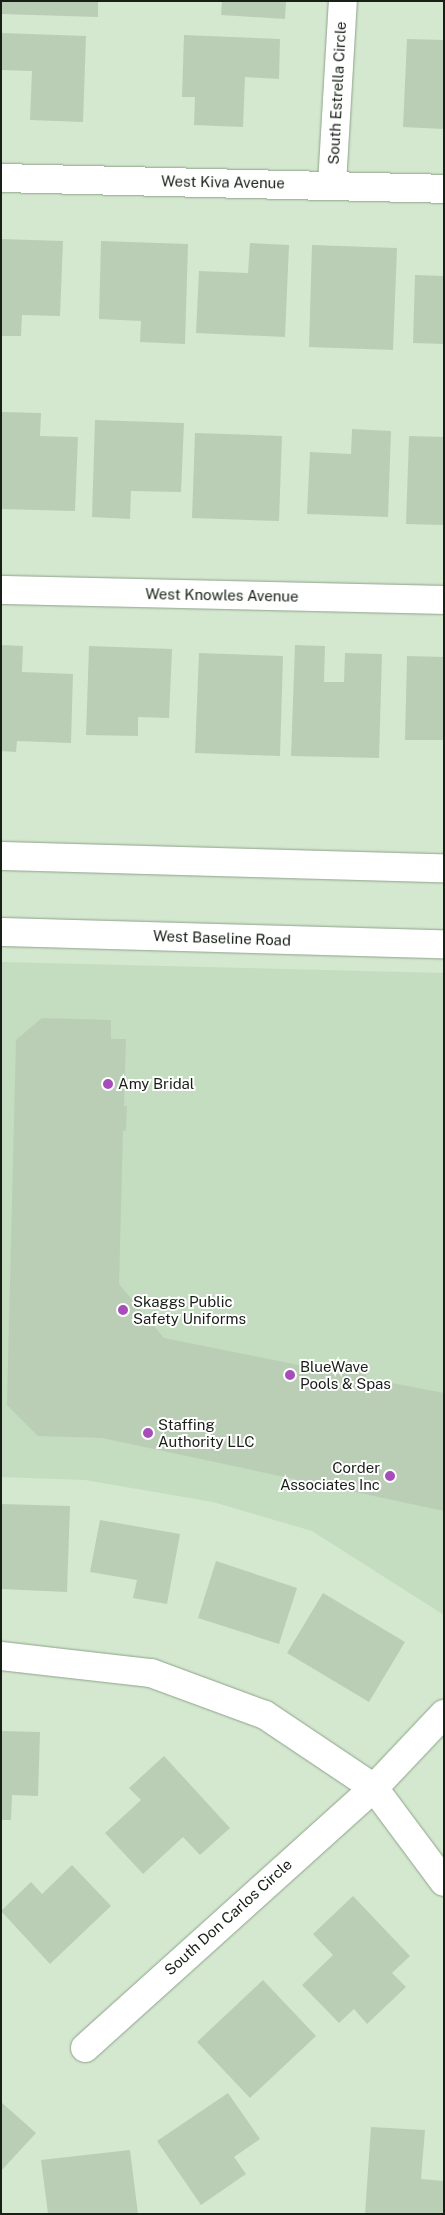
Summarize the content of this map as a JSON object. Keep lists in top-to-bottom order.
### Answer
{
  "streets": {
    "street": [
      "South Estrella Circle",
      "West Kiva Avenue",
      "West Knowles Avenue",
      "West Baseline Road",
      "South Don Carlos Circle"
    ]
  },
  "crossings": [
    ["South Estrella Circle", "West Kiva Avenue"]
  ],
  "places": [
    "Amy Bridal",
    "Skaggs Public Safety Uniforms",
    "BlueWave Pools & Spas",
    "Staffing Authority LLC",
    "Corder Associates Inc"
  ]
}
